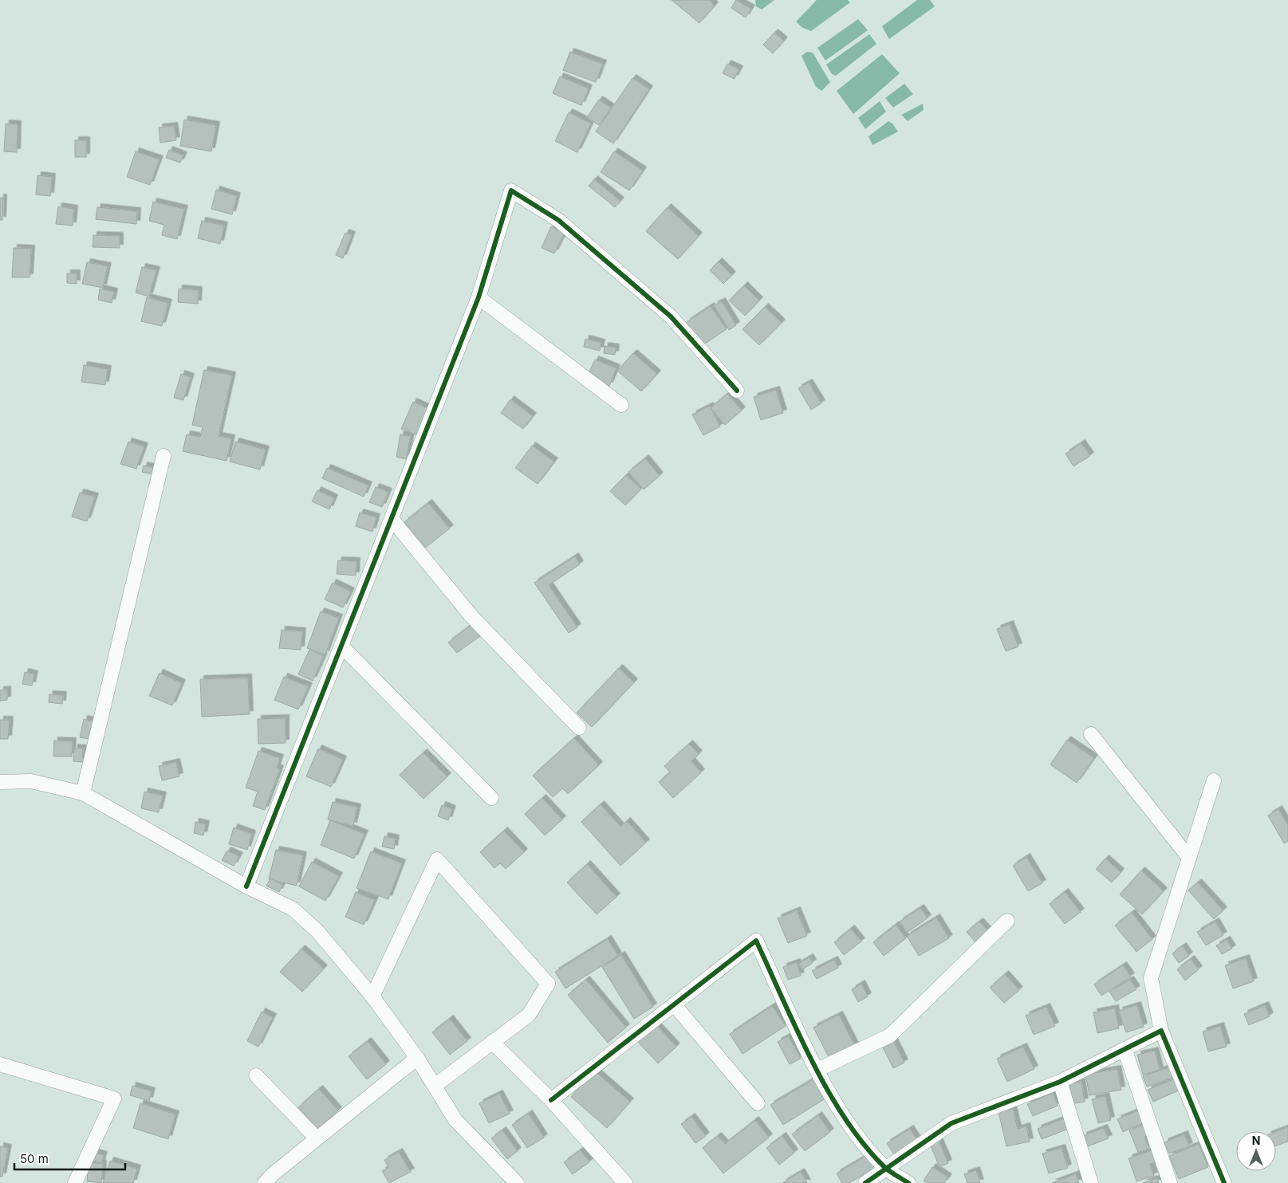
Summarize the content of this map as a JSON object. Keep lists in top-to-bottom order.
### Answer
{
  "scale_bar": "50 m",
  "north": "top"
}
